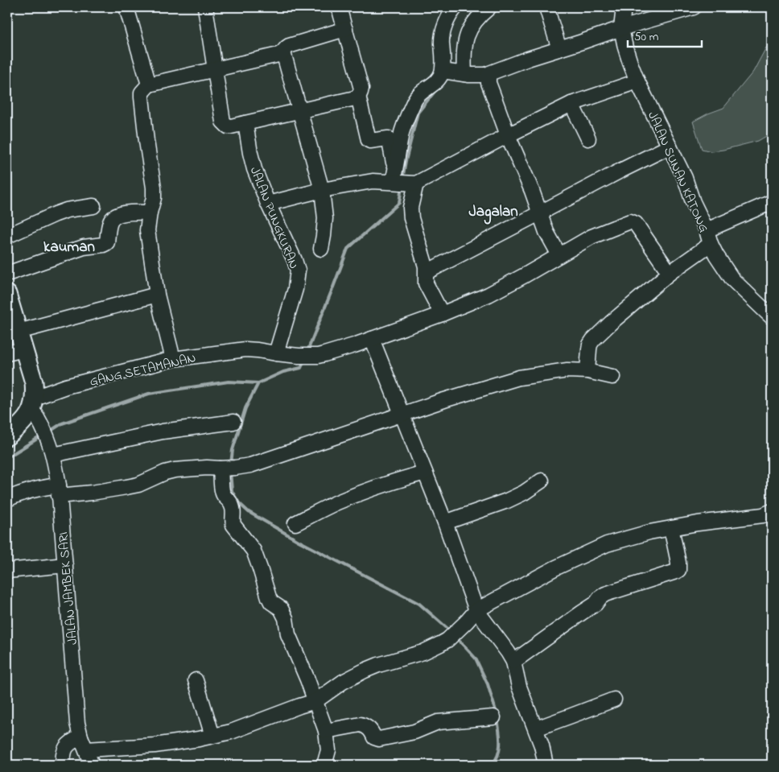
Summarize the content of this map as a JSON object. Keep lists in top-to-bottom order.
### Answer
{
  "streets": {
    "street": [
      "JALAN SUNAN KATONG",
      "JALAN PUNGKURAN",
      "GANG SETAMANAN",
      "JALAN JAMBEK SARI"
    ]
  },
  "crossings": [
    ["JALAN PUNGKURAN", "GANG SETAMANAN"],
    ["GANG SETAMANAN", "JALAN JAMBEK SARI"]
  ],
  "districts": ["Jagalan", "kauman"],
  "scale_bar": "50 m"
}
